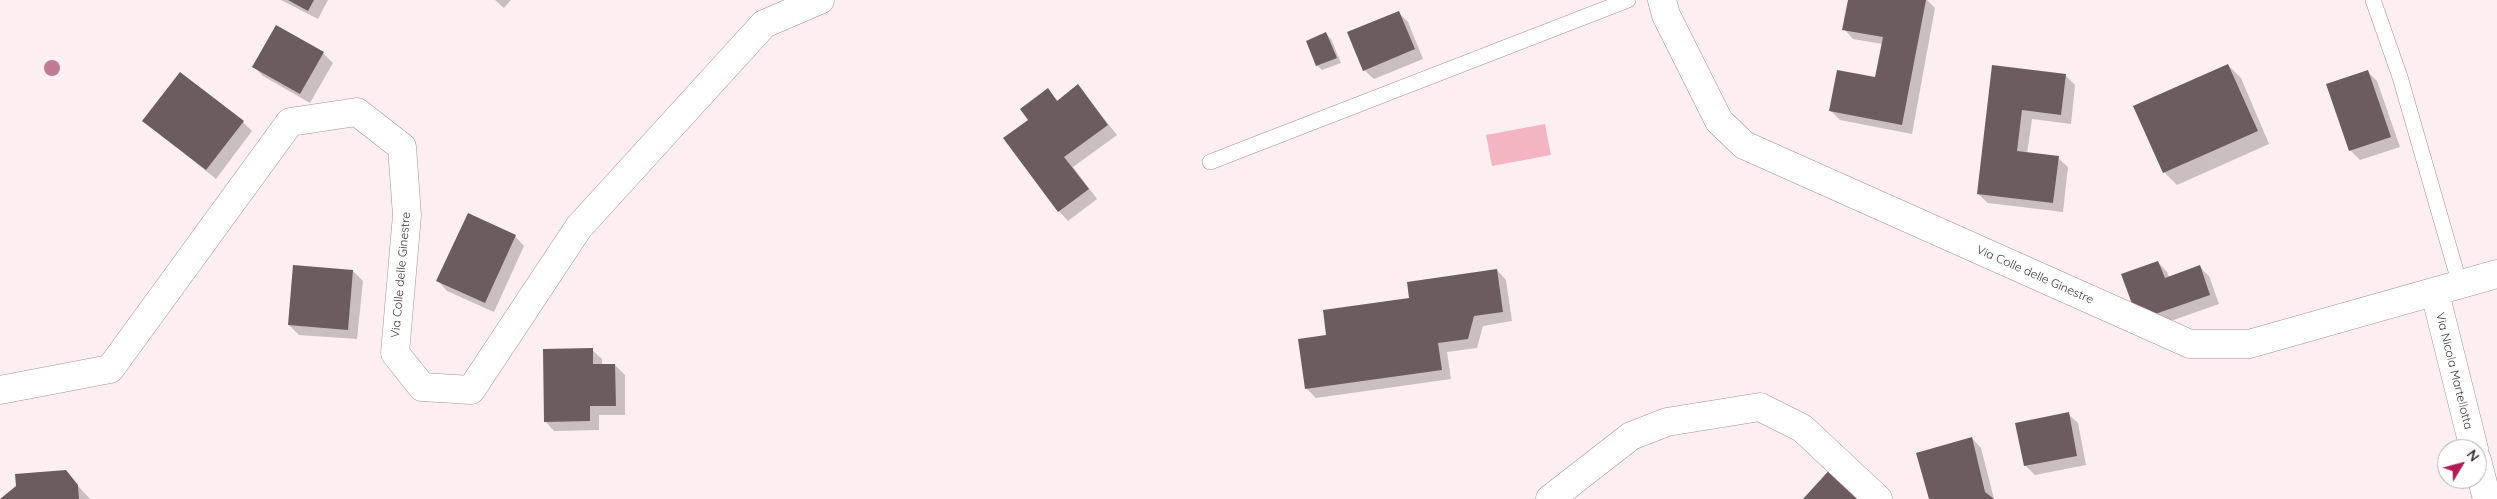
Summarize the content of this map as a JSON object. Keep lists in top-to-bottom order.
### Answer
{
  "streets": {
    "street": ["Via Colle delle Ginestre", "Via Nicola Martellotta"]
  },
  "crossings": [
    ["Via Colle delle Ginestre", "Via Nicola Martellotta"]
  ],
  "north": "top right"
}
